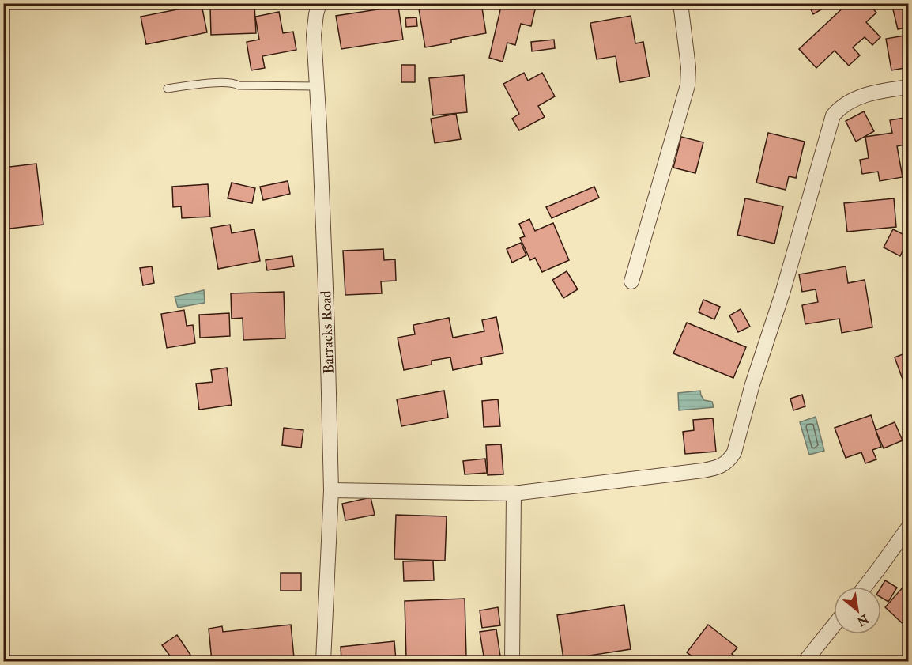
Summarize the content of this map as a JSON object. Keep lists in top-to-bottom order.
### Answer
{
  "streets": {
    "street": ["Barracks Road"]
  },
  "north": "bottom right"
}
